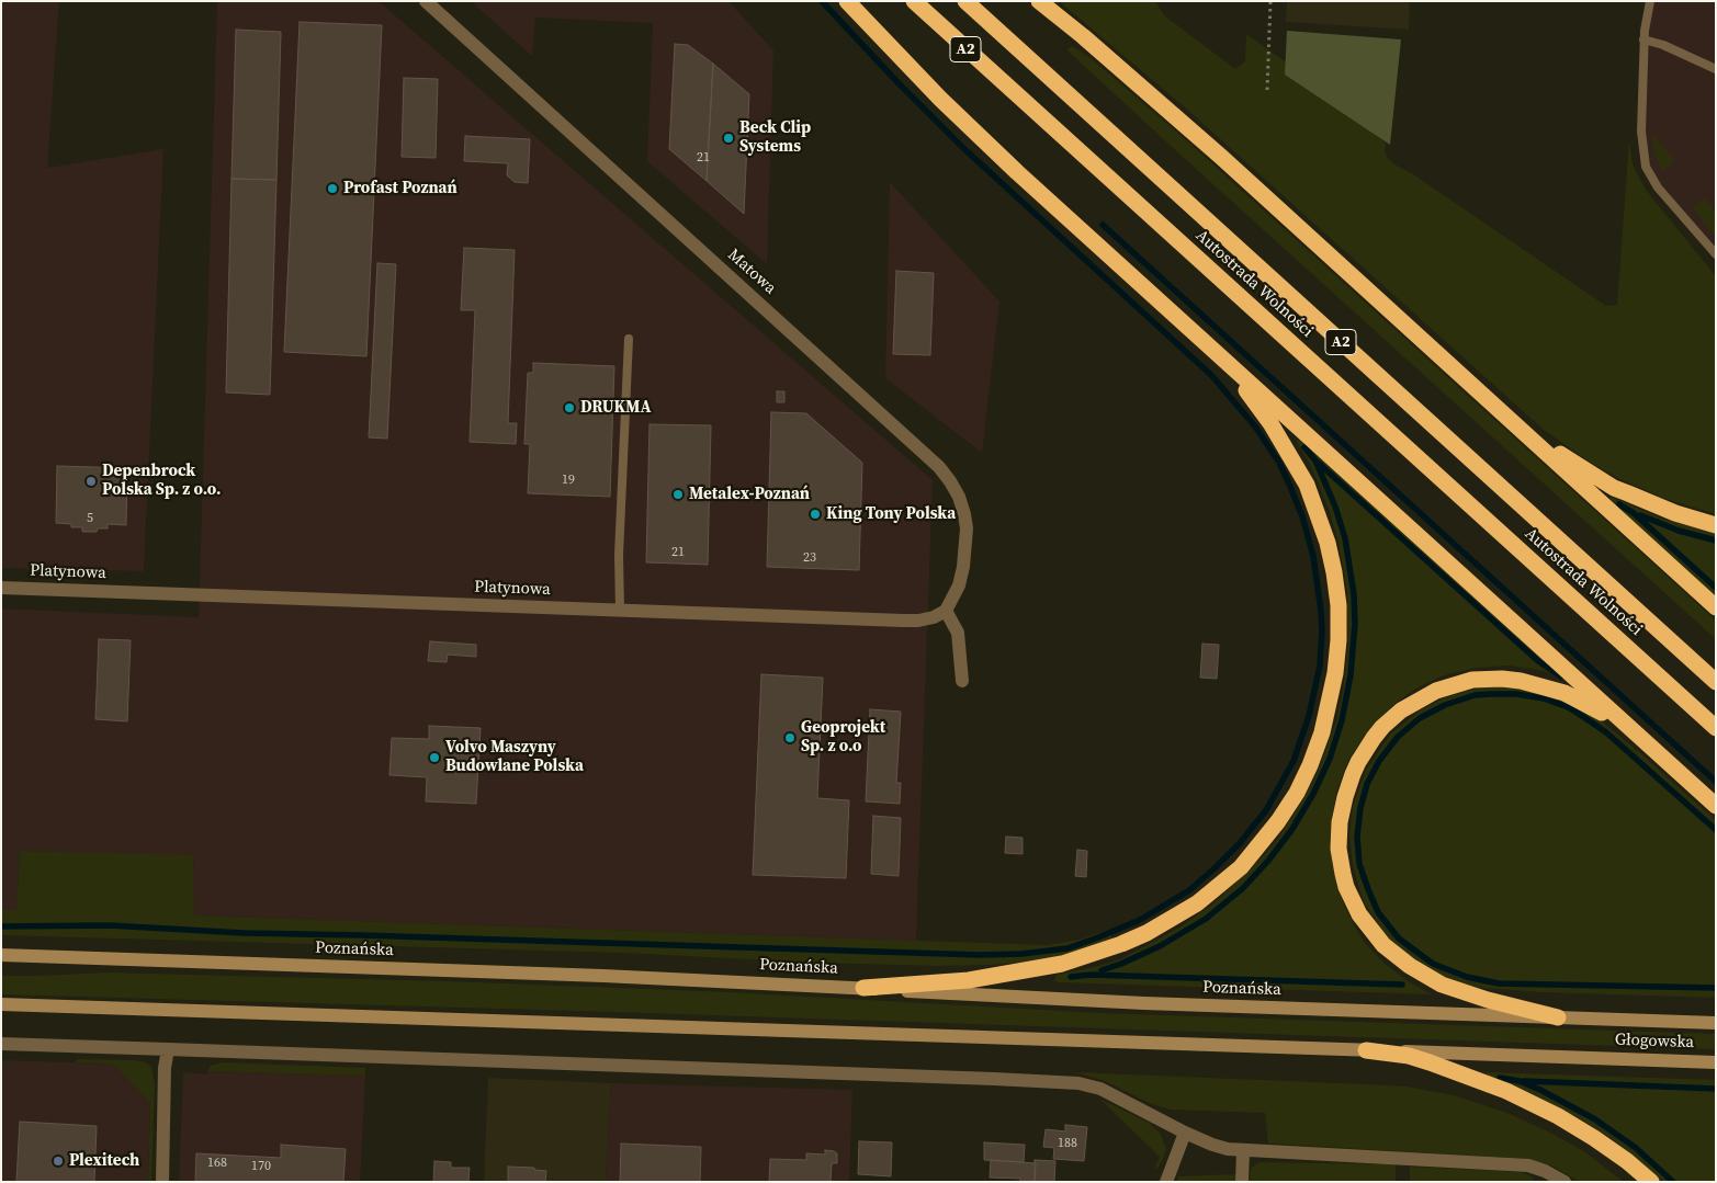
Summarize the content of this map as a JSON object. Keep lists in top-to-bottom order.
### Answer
{
  "streets": {
    "highway": ["A2", "Autostrada Wolności"],
    "main road": ["Poznańska", "Głogowska"],
    "street": ["Matowa", "Platynowa"]
  },
  "crossings": [
    ["Matowa", "Platynowa"],
    ["Poznańska", "Głogowska"]
  ],
  "places": [
    "Beck Clip Systems",
    "Profast Poznań",
    "DRUKMA",
    "Depenbrock Polska Sp. z o.o.",
    "Metalex-Poznań",
    "King Tony Polska",
    "Geoprojekt Sp. z o.o",
    "Volvo Maszyny Budowlane Polska",
    "Plexitech"
  ],
  "house_numbers": [
    "21",
    "19",
    "5",
    "21",
    "23",
    "188",
    "168",
    "170"
  ]
}
